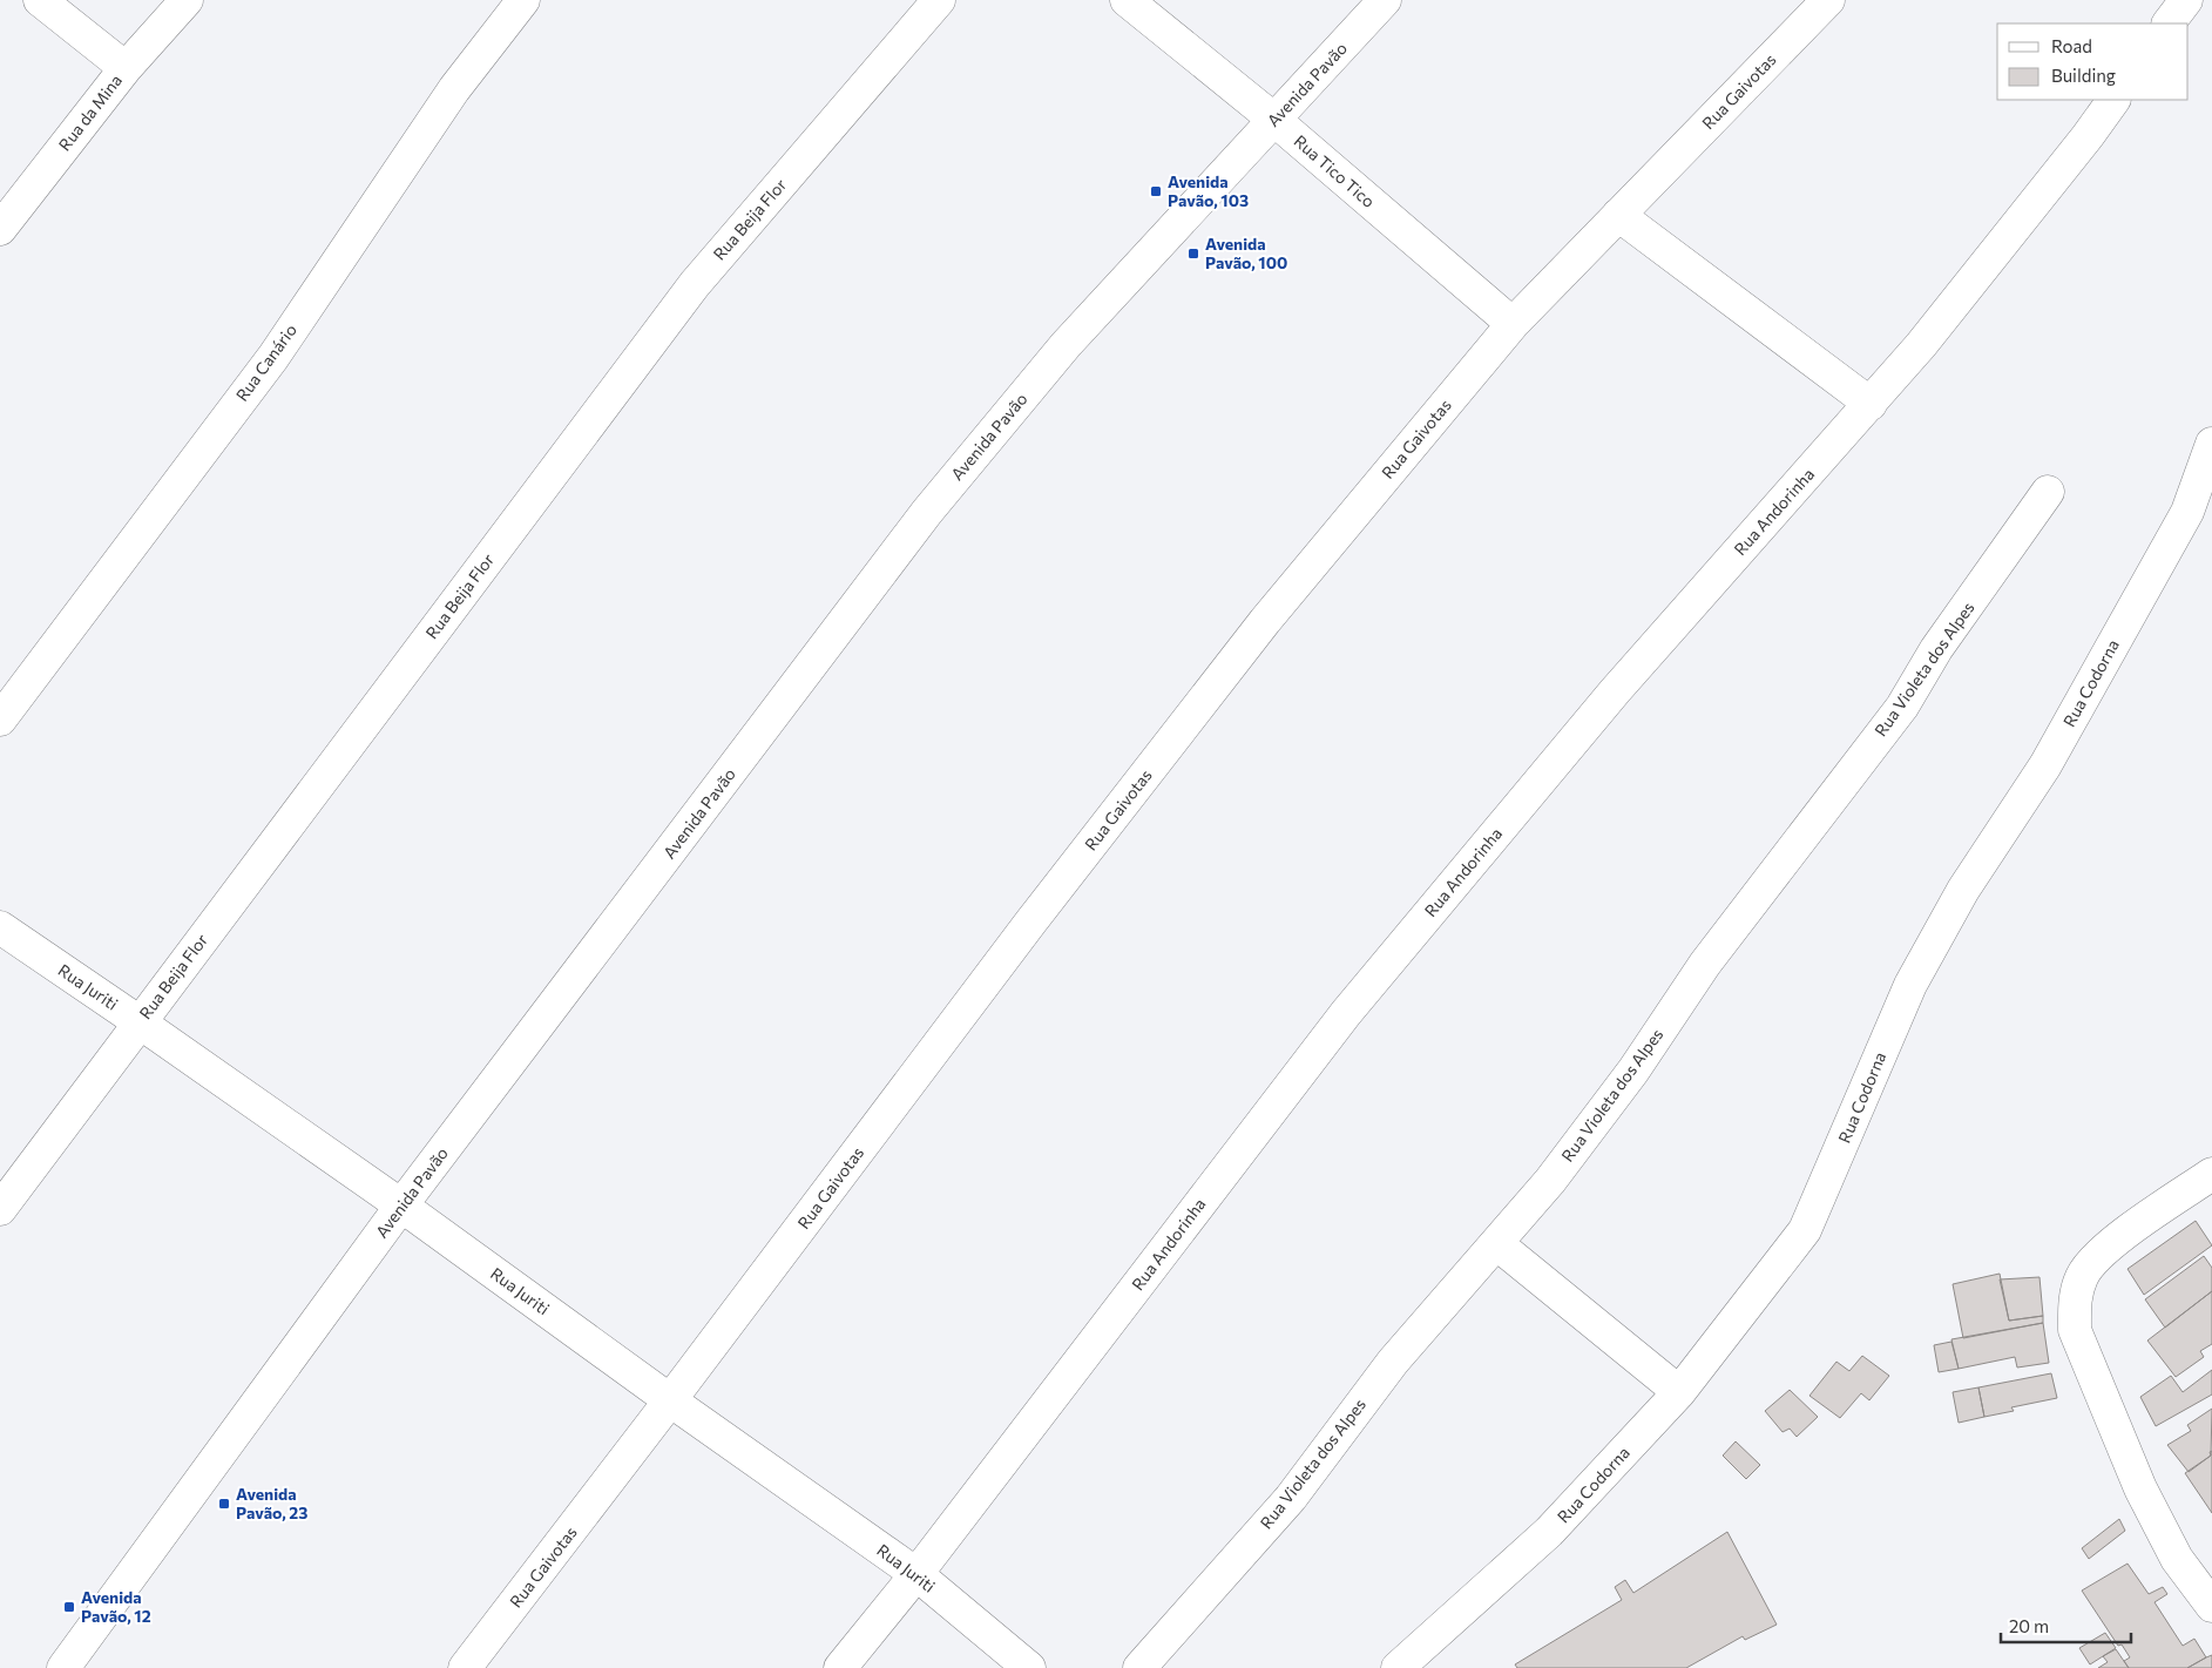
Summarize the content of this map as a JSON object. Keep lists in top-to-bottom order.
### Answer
{
  "streets": {
    "street": [
      "Avenida Pavão",
      "Rua Gaivotas",
      "Rua da Mina",
      "Rua Tico Tico",
      "Rua Beija Flor",
      "Rua Canário",
      "Rua Andorinha",
      "Rua Violeta dos Alpes",
      "Rua Codorna",
      "Rua Juriti"
    ]
  },
  "crossings": [
    ["Avenida Pavão", "Rua Tico Tico"],
    ["Avenida Pavão", "Rua Juriti"],
    ["Rua Gaivotas", "Rua Tico Tico"],
    ["Rua Gaivotas", "Rua Juriti"],
    ["Rua Beija Flor", "Rua Juriti"],
    ["Rua Andorinha", "Rua Juriti"]
  ],
  "places": {
    "transit": [
      "Avenida Pavão, 103",
      "Avenida Pavão, 100",
      "Avenida Pavão, 23",
      "Avenida Pavão, 12"
    ]
  },
  "legend": ["Road", "Building"],
  "scale_bar": "20 m"
}
